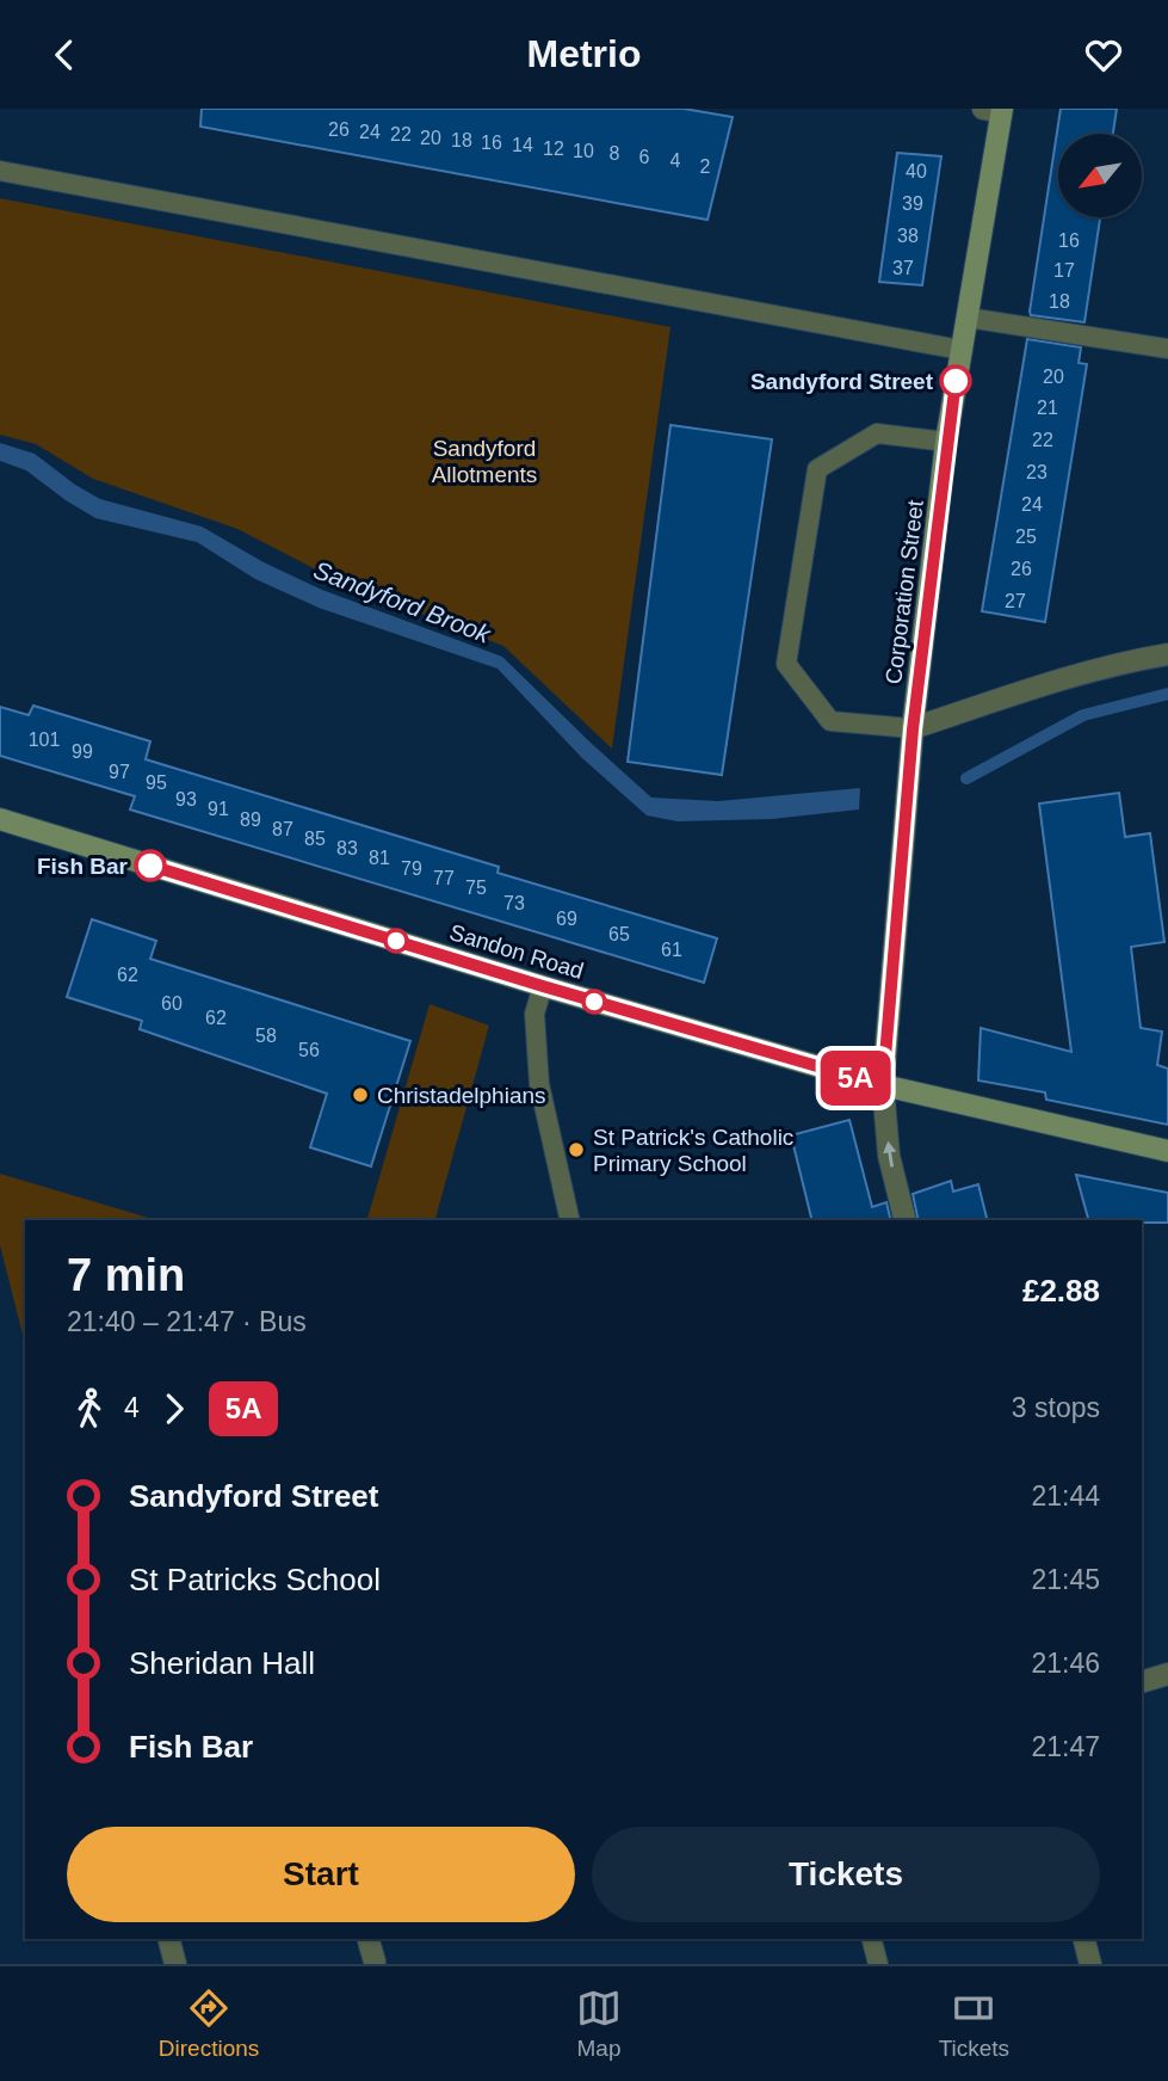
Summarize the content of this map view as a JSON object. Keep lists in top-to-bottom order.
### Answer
{
  "streets": {
    "main road": ["Corporation Street", "Sandon Road"]
  },
  "crossings": [
    ["Corporation Street", "Sandon Road"]
  ],
  "water": ["Sandyford Brook"],
  "parks": ["Sandyford Allotments"],
  "places": [
    "Sandyford Street",
    "Fish Bar",
    "Christadelphians",
    "St Patrick's Catholic Primary School"
  ],
  "lines": ["bus line 5A"],
  "house_numbers": [
    "26",
    "24",
    "22",
    "20",
    "18",
    "16",
    "14",
    "12",
    "10",
    "8",
    "6",
    "4",
    "2",
    "40",
    "39",
    "38",
    "16",
    "37",
    "17",
    "18",
    "20",
    "21",
    "22",
    "23",
    "24",
    "25",
    "26",
    "27",
    "101",
    "99",
    "97",
    "95",
    "93",
    "91",
    "89",
    "87",
    "85",
    "83",
    "81",
    "79",
    "77",
    "75",
    "73",
    "69",
    "65",
    "61",
    "62",
    "60",
    "62",
    "58",
    "56"
  ],
  "north": "bottom left",
  "page": {
    "header": "Metrio",
    "on_map": "5A",
    "heading": ["7 min", "21:40 – 21:47 · Bus", "£2.88"],
    "legs": ["4", "5A", "3 stops"],
    "list": [
      {
        "name": "Sandyford Street",
        "value": "21:44"
      },
      {
        "name": "St Patricks School",
        "value": "21:45"
      },
      {
        "name": "Sheridan Hall",
        "value": "21:46"
      },
      {
        "name": "Fish Bar",
        "value": "21:47"
      }
    ],
    "buttons": ["Start", "Tickets"],
    "tabs": ["Directions", "Map", "Tickets"]
  }
}
